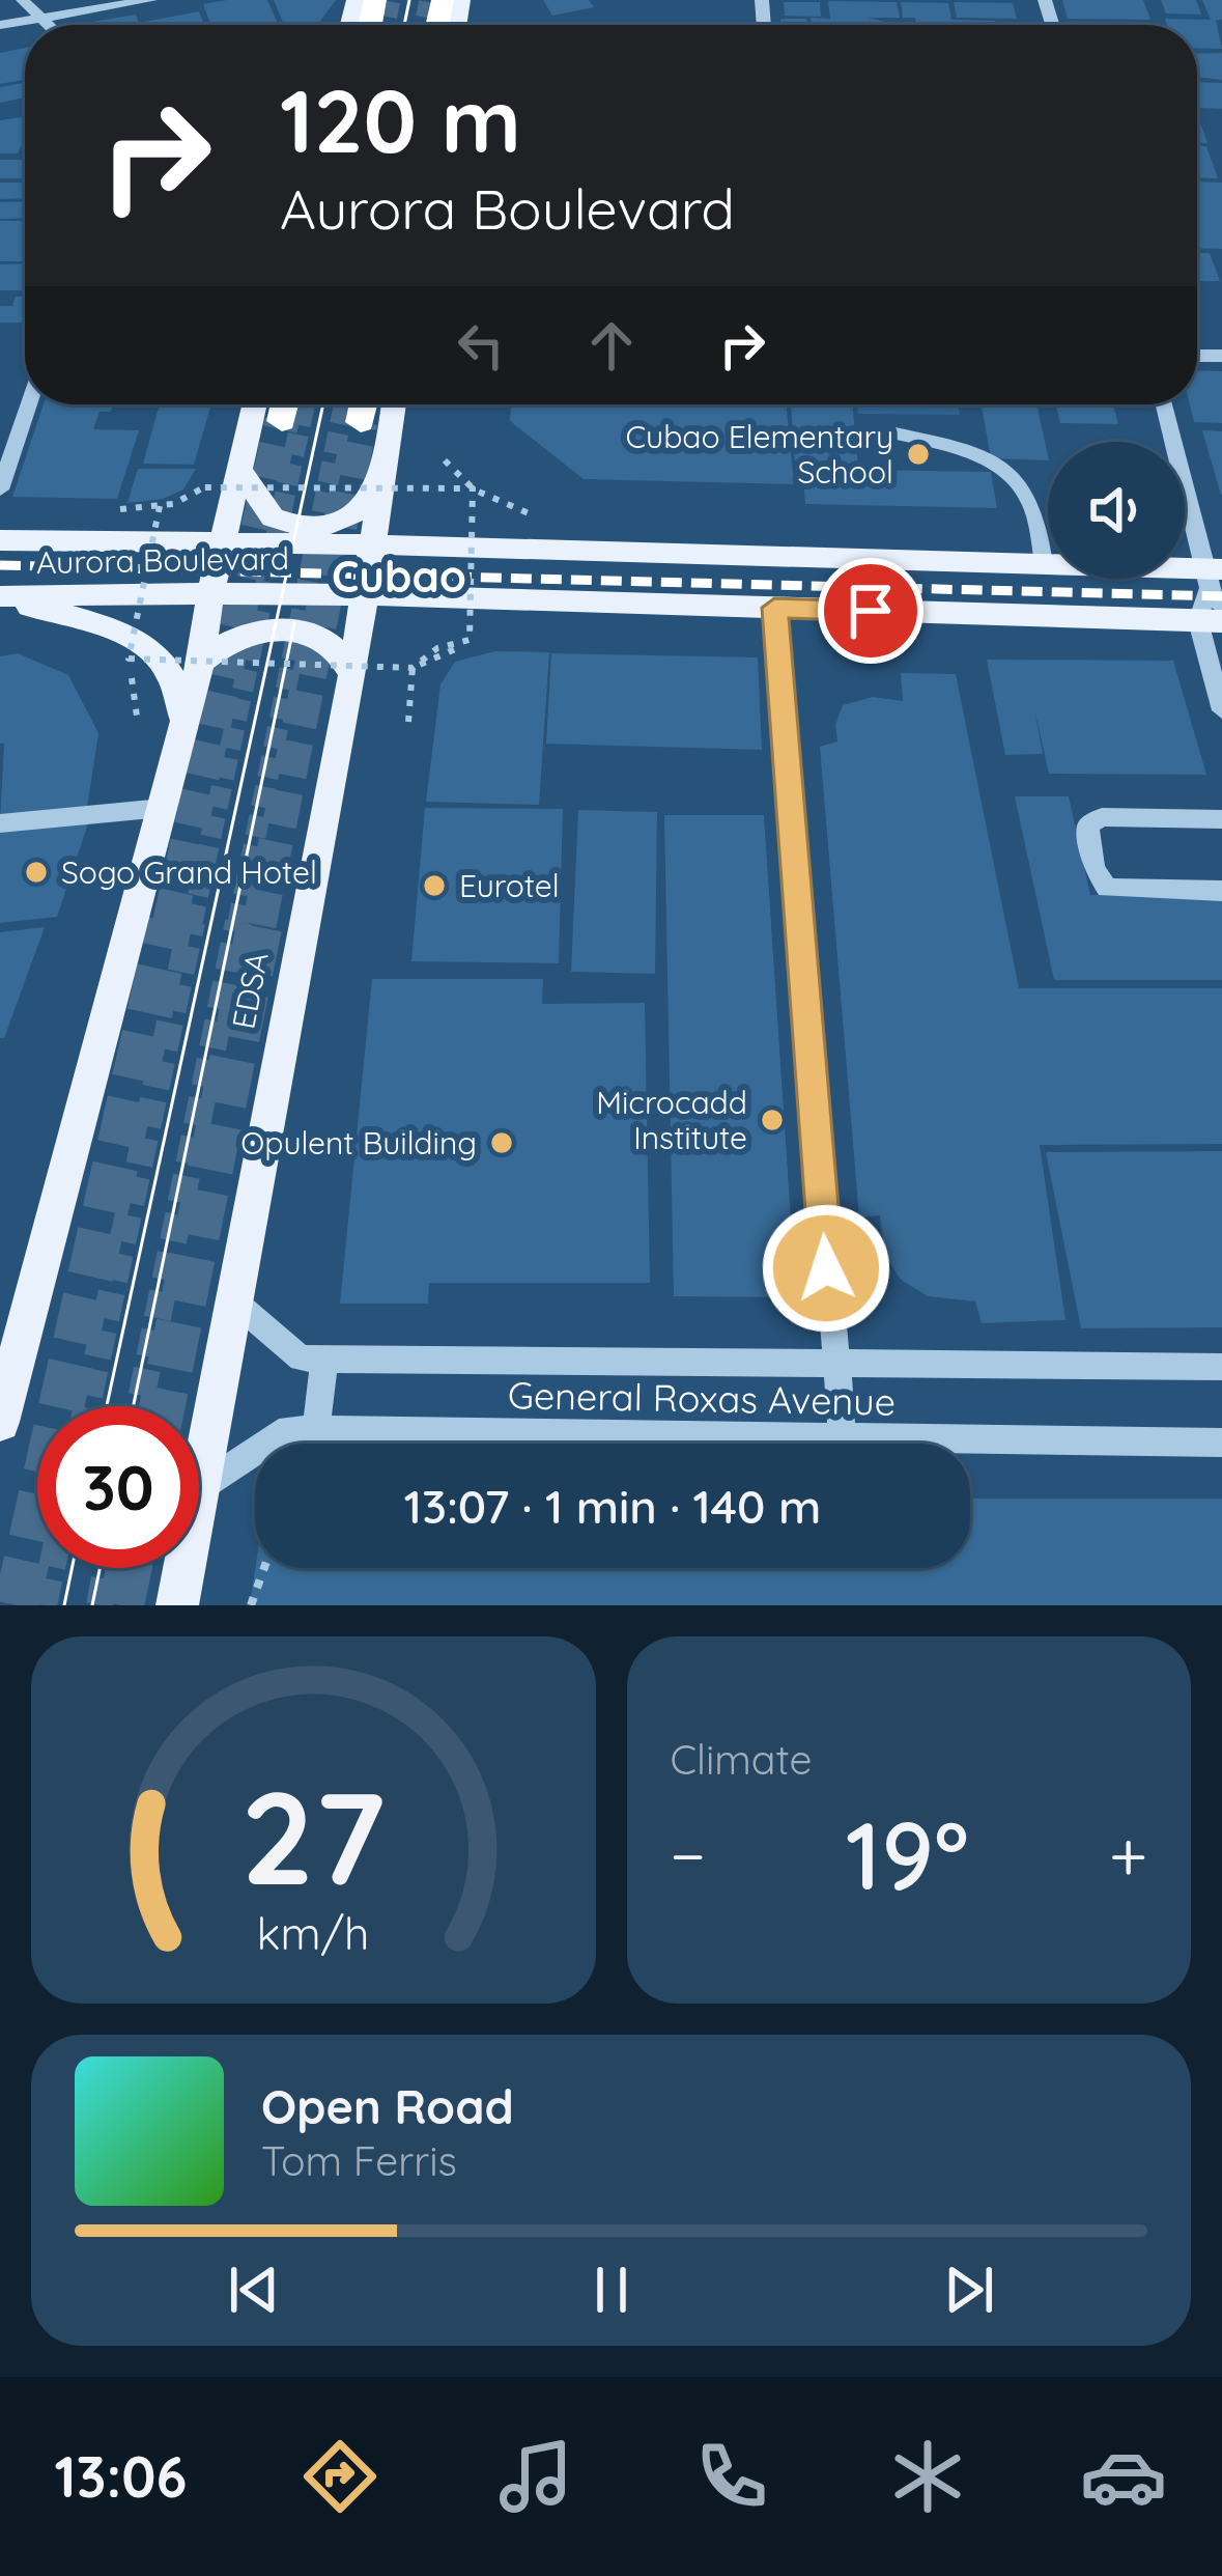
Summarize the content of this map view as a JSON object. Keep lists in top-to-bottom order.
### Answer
{
  "streets": {
    "main road": ["Aurora Boulevard", "EDSA"],
    "street": ["General Roxas Avenue"]
  },
  "crossings": [
    ["Aurora Boulevard", "EDSA"],
    ["EDSA", "General Roxas Avenue"]
  ],
  "districts": ["Cubao"],
  "places": [
    "Cubao Elementary School",
    "Sogo Grand Hotel",
    "Eurotel",
    "Microcadd Institute",
    "Opulent Building"
  ],
  "page": {
    "turn": ["120 m", "Aurora Boulevard"],
    "limit": "30",
    "trip": "13:07 · 1 min · 140 m",
    "tile": "Climate",
    "heat": ["−", "19°", "+"],
    "song": ["Open Road", "Tom Ferris"],
    "tabs": "13:06",
    "gauge": ["27", "km/h"]
  }
}
